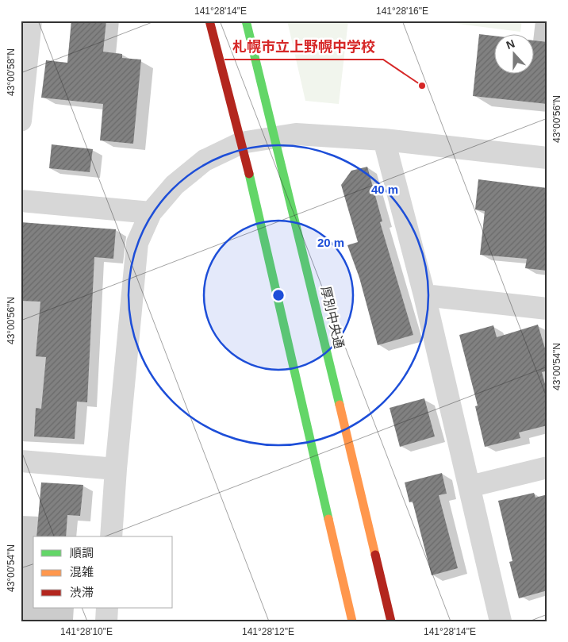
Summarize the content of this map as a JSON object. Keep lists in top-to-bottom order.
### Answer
{
  "streets": {
    "main road": ["厚別中央通"]
  },
  "places": ["札幌市立上野幌中学校"],
  "legend": ["順調", "混雑", "渋滞"],
  "north": "top",
  "coordinates": [
    "141°28'14\"E",
    "141°28'16\"E",
    "43°00'58\"N",
    "43°00'56\"N",
    "43°00'54\"N",
    "141°28'10\"E",
    "141°28'12\"E"
  ],
  "rings": ["40 m", "20 m"]
}
